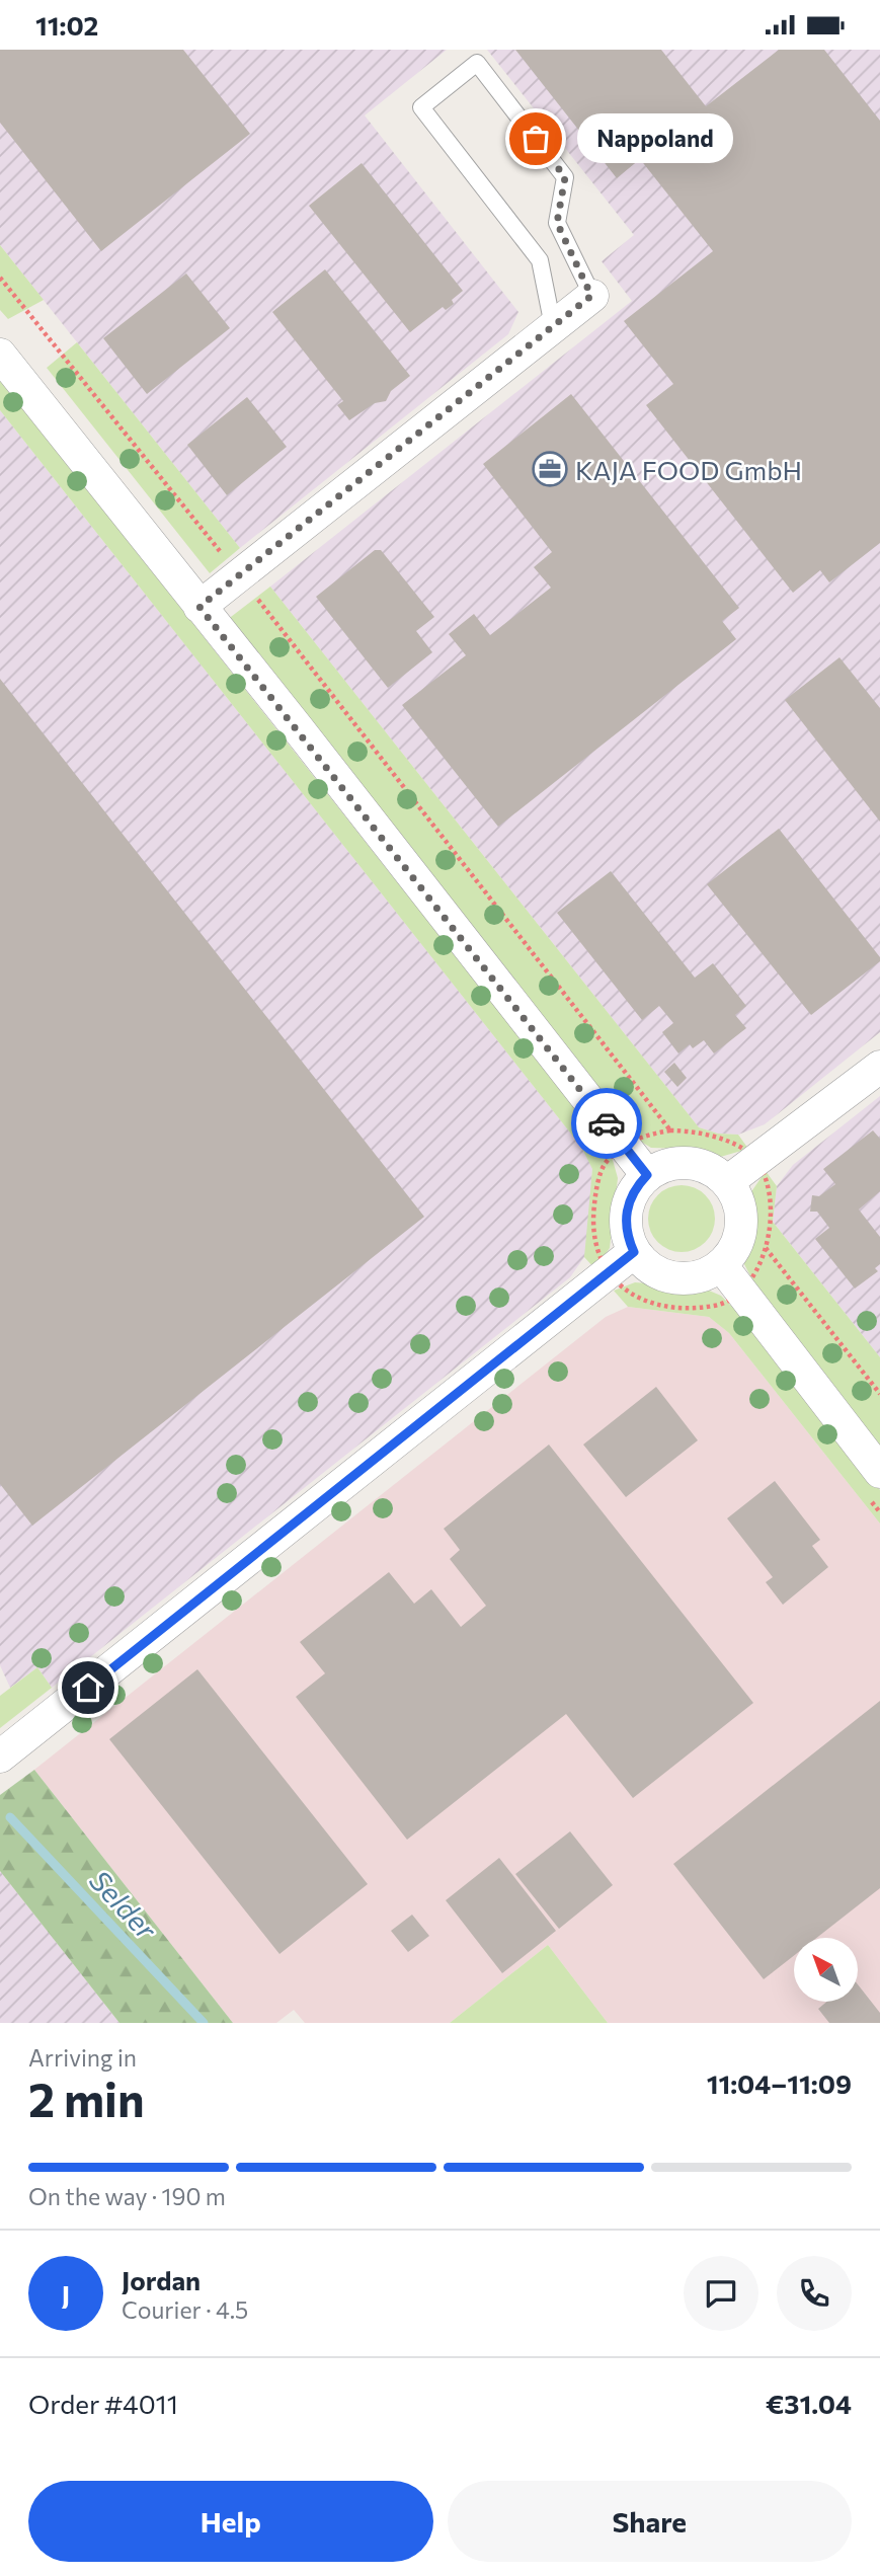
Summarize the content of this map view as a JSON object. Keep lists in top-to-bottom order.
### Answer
{
  "water": ["Selder"],
  "places": {
    "other": ["Nappoland"],
    "office": ["KAJA FOOD GmbH"]
  },
  "north": "top left",
  "page": {
    "status": "11:02",
    "bubble": "Nappoland",
    "heading": ["2 min", "Arriving in", "11:04–11:09"],
    "panel": [
      "Jordan",
      "Courier · 4.5",
      "Order #4011",
      "€31.04"
    ],
    "bar": "On the way · 190 m",
    "round": "J",
    "buttons": ["Help", "Share"]
  }
}
